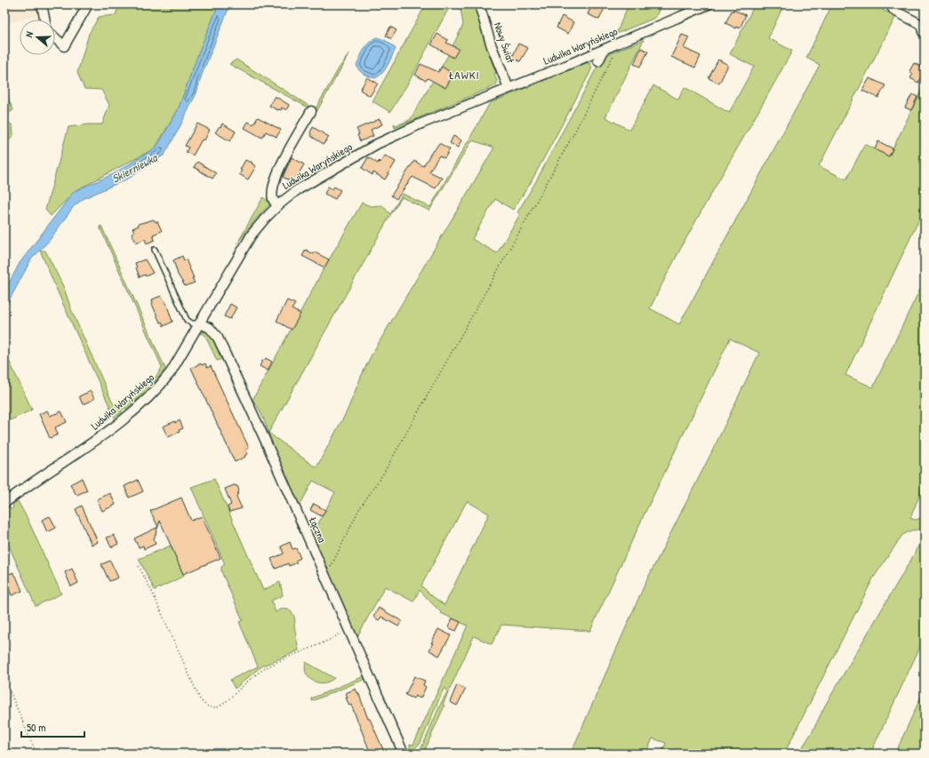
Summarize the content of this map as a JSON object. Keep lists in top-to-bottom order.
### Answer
{
  "streets": {
    "street": ["Nowy Świat", "Ludwika Waryńskiego", "Łączna"]
  },
  "crossings": [
    ["Nowy Świat", "Ludwika Waryńskiego"],
    ["Ludwika Waryńskiego", "Łączna"]
  ],
  "districts": ["ŁAWKI"],
  "water": ["Skierniewka"],
  "scale_bar": "50 m",
  "north": "left"
}
